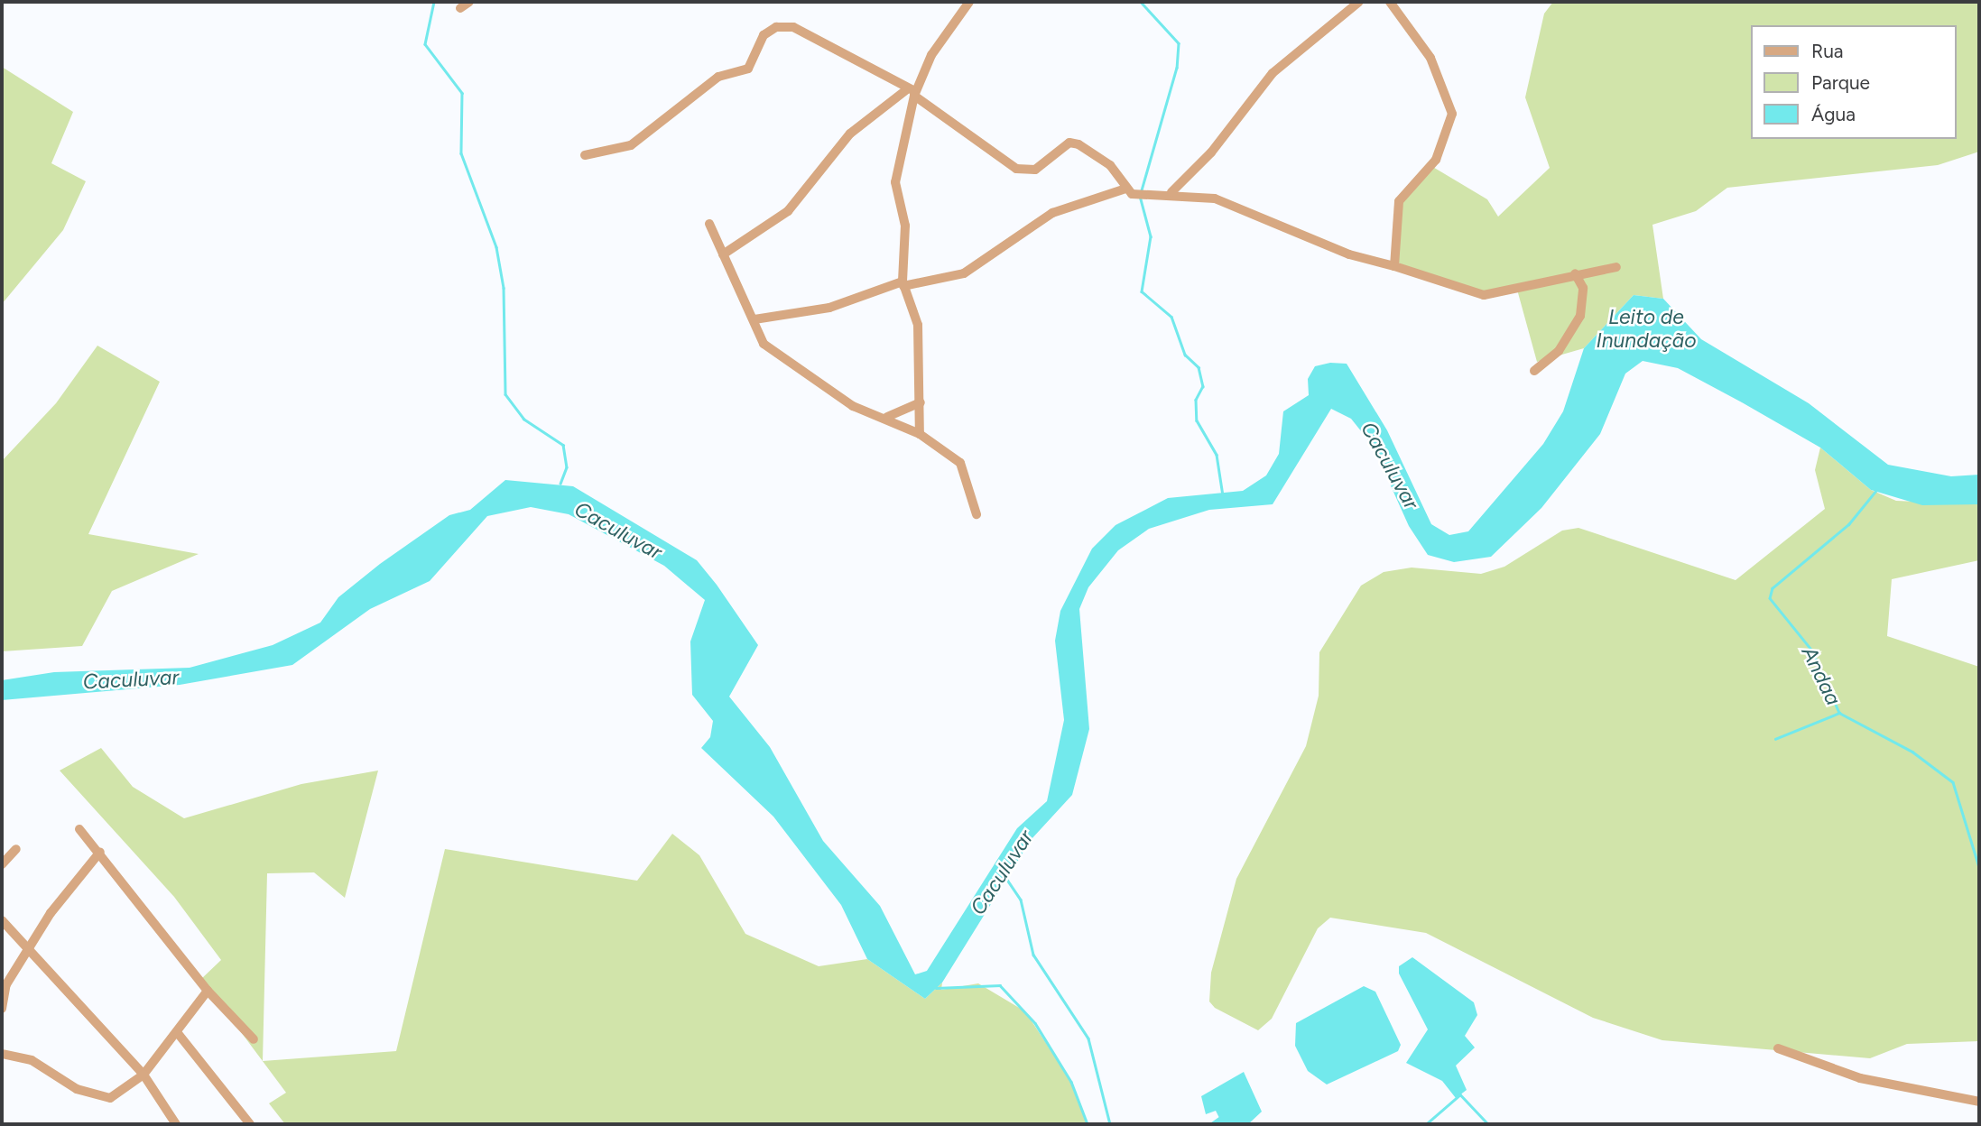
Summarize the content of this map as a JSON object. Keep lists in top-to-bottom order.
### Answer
{
  "water": ["Leito de Inundação", "Caculuvar", "Andaa"],
  "legend": ["Rua", "Parque", "Água"]
}
